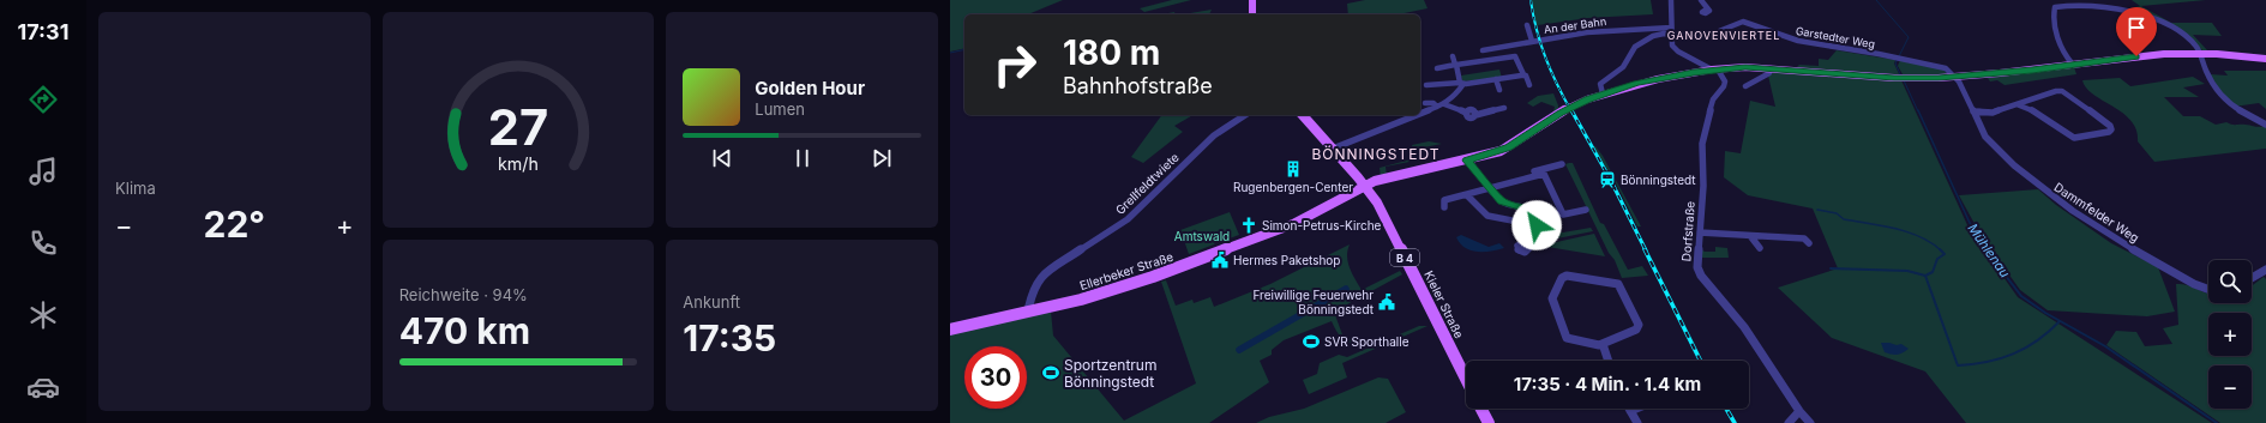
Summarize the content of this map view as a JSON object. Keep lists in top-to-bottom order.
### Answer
{
  "streets": {
    "main road": ["B 4", "Ellerbeker Straße", "Kieler Straße"],
    "street": [
      "An der Bahn",
      "Garstedter Weg",
      "Grellfeldtwiete",
      "Dammfelder Weg",
      "Dorfstraße"
    ]
  },
  "crossings": [
    ["An der Bahn", "Garstedter Weg"],
    ["Garstedter Weg", "Dammfelder Weg"],
    ["Garstedter Weg", "Ellerbeker Straße"],
    ["Grellfeldtwiete", "Ellerbeker Straße"],
    ["Dammfelder Weg", "Ellerbeker Straße"],
    ["Dorfstraße", "Ellerbeker Straße"],
    ["Ellerbeker Straße", "Kieler Straße"]
  ],
  "districts": ["GANOVENVIERTEL", "BÖNNINGSTEDT"],
  "water": ["Mühlenau"],
  "parks": ["Amtswald"],
  "places": {
    "building": ["Rugenbergen-Center"],
    "station": ["Bönningstedt"],
    "church": ["Simon-Petrus-Kirche"],
    "public building": ["Hermes Paketshop", "Freiwillige Feuerwehr Bönningstedt"],
    "sports": ["SVR Sporthalle", "Sportzentrum Bönningstedt"]
  },
  "page": {
    "tabs": "17:31",
    "tile": [
      "Klima",
      ["Reichweite · 94%", "470 km"],
      ["Ankunft", "17:35"]
    ],
    "turn": ["180 m", "Bahnhofstraße"],
    "song": ["Golden Hour", "Lumen"],
    "heat": ["−", "22°", "+"],
    "map_buttons": ["+", "−"],
    "limit": "30",
    "trip": "17:35 · 4 Min. · 1.4 km",
    "gauge": ["27", "km/h"]
  }
}
